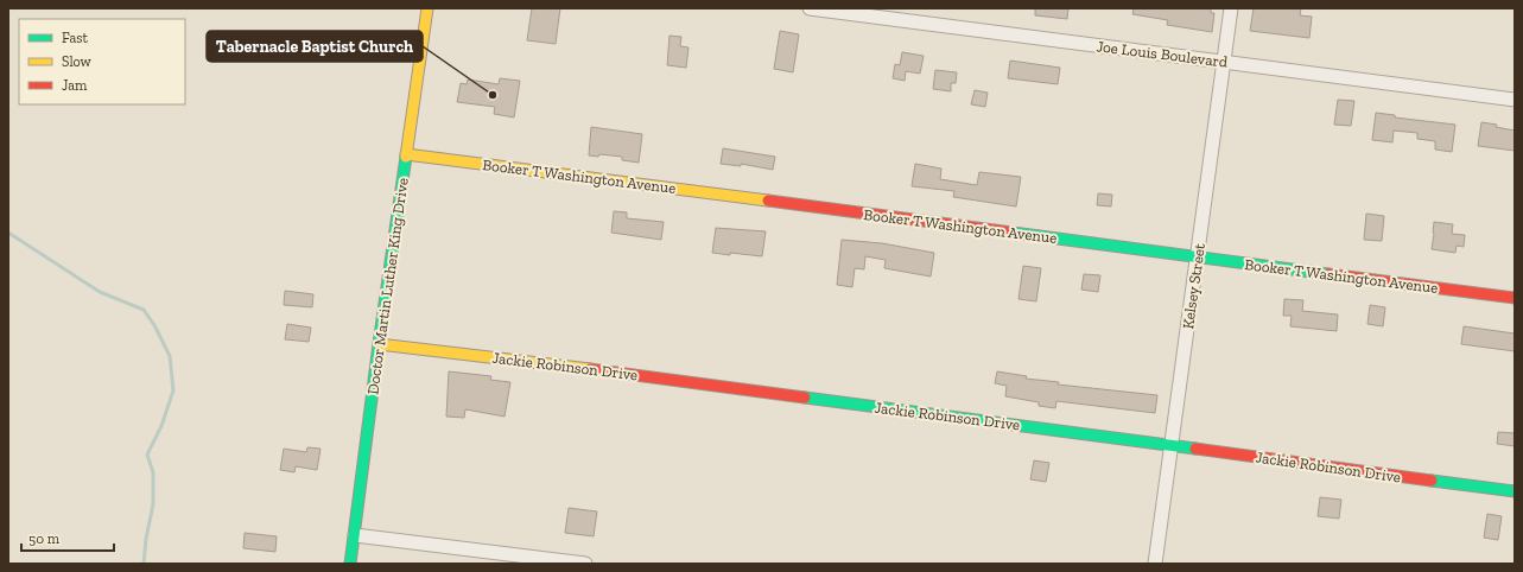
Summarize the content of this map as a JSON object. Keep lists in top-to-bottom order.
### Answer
{
  "streets": {
    "street": [
      "Joe Louis Boulevard",
      "Booker T Washington Avenue",
      "Doctor Martin Luther King Drive",
      "Kelsey Street",
      "Jackie Robinson Drive"
    ]
  },
  "crossings": [
    ["Joe Louis Boulevard", "Kelsey Street"],
    ["Booker T Washington Avenue", "Doctor Martin Luther King Drive"],
    ["Booker T Washington Avenue", "Kelsey Street"],
    ["Doctor Martin Luther King Drive", "Jackie Robinson Drive"],
    ["Kelsey Street", "Jackie Robinson Drive"]
  ],
  "places": ["Tabernacle Baptist Church"],
  "legend": ["Fast", "Slow", "Jam"],
  "scale_bar": "50 m"
}
